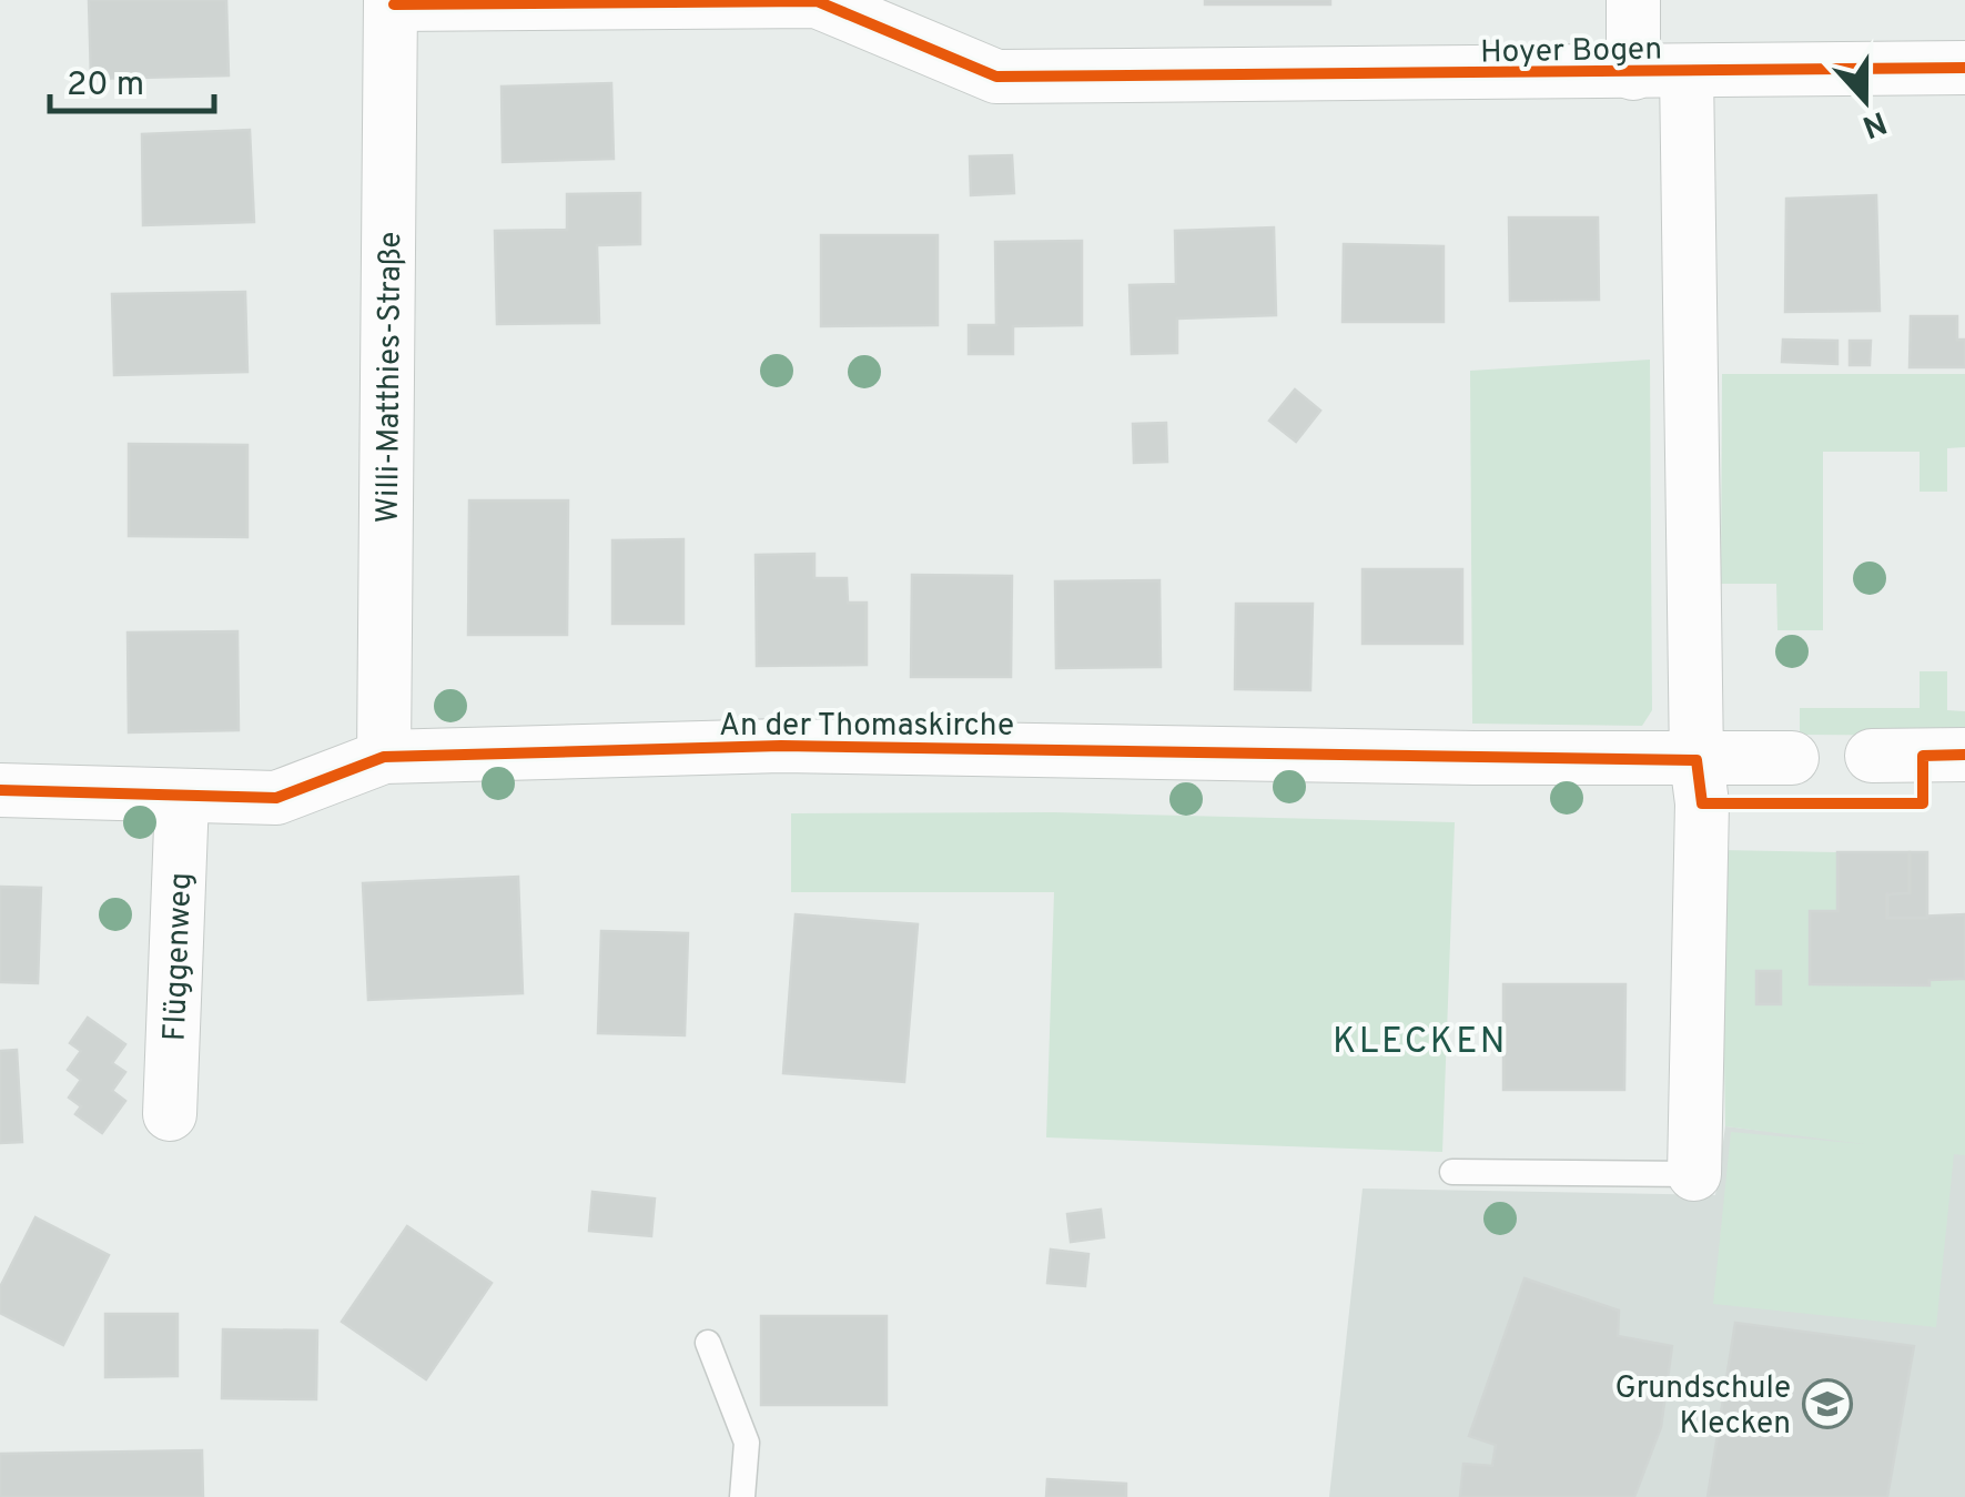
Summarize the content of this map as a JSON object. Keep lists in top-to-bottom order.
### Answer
{
  "streets": {
    "street": [
      "Hoyer Bogen",
      "Willi-Matthies-Straße",
      "An der Thomaskirche",
      "Flüggenweg"
    ]
  },
  "crossings": [
    ["Hoyer Bogen", "Willi-Matthies-Straße"],
    ["Hoyer Bogen", "An der Thomaskirche"],
    ["Willi-Matthies-Straße", "An der Thomaskirche"],
    ["An der Thomaskirche", "Flüggenweg"]
  ],
  "districts": ["KLECKEN"],
  "places": {
    "school or university": ["Grundschule Klecken"]
  },
  "scale_bar": "20 m",
  "north": "bottom"
}
